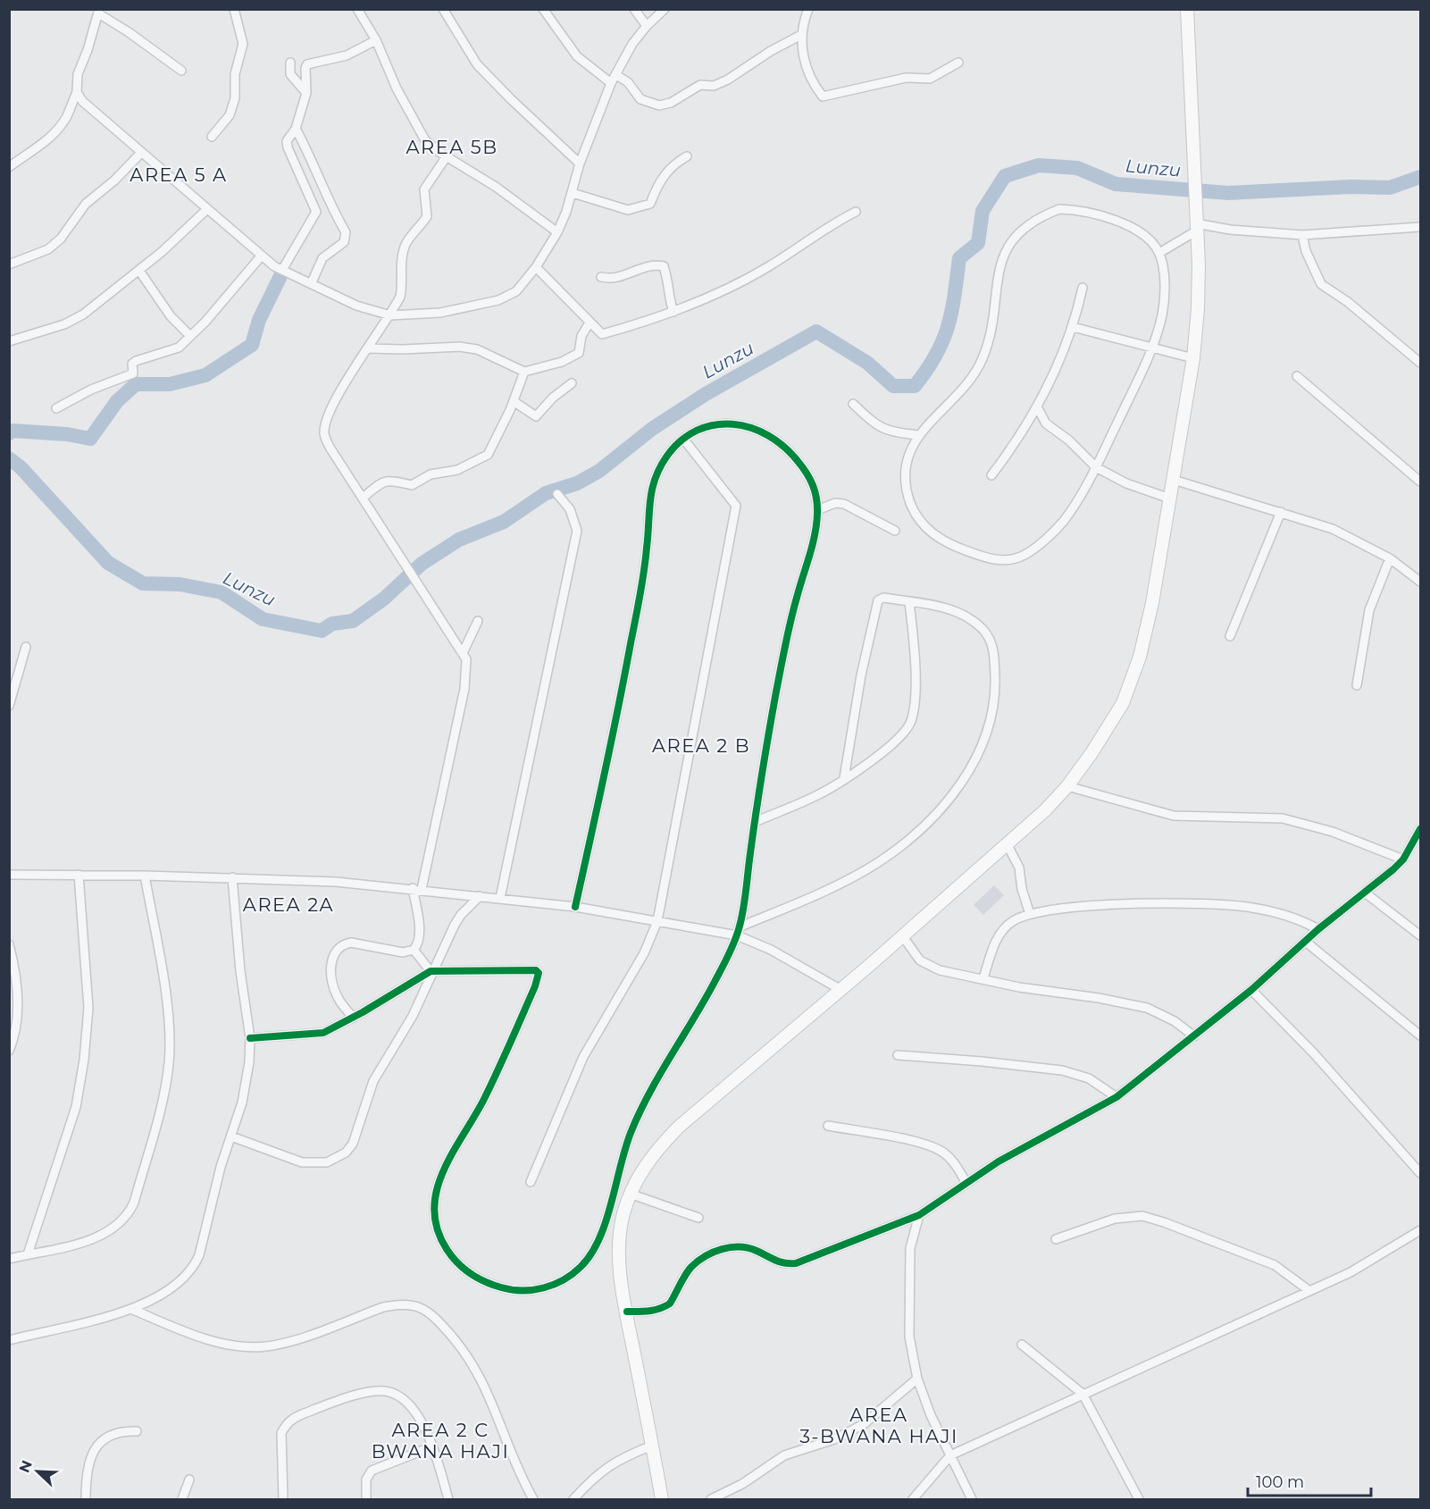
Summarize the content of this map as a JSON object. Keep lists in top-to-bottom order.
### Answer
{
  "districts": [
    "AREA 5B",
    "AREA 5 A",
    "AREA 2 B",
    "AREA 2A",
    "AREA 3-BWANA HAJI",
    "AREA 2 C BWANA HAJI"
  ],
  "water": ["Lunzu"],
  "scale_bar": "100 m",
  "north": "top left"
}
